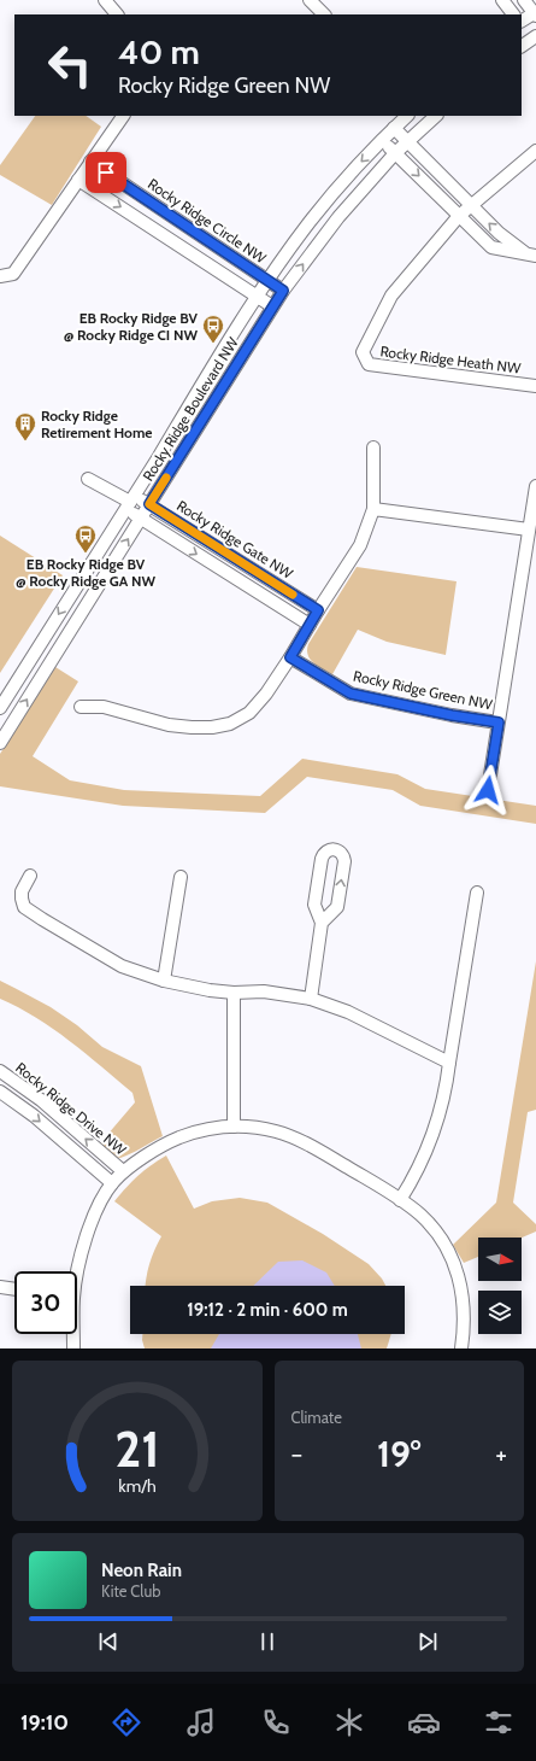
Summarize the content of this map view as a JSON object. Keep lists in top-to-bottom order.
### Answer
{
  "streets": {
    "street": [
      "Rocky Ridge Circle NW",
      "Rocky Ridge Heath NW",
      "Rocky Ridge Boulevard NW",
      "Rocky Ridge Gate NW",
      "Rocky Ridge Green NW",
      "Rocky Ridge Drive NW"
    ]
  },
  "crossings": [
    ["Rocky Ridge Circle NW", "Rocky Ridge Boulevard NW"],
    ["Rocky Ridge Boulevard NW", "Rocky Ridge Gate NW"]
  ],
  "places": {
    "bus stop": ["EB Rocky Ridge BV @ Rocky Ridge CI NW", "EB Rocky Ridge BV @ Rocky Ridge GA NW"],
    "building": ["Rocky Ridge Retirement Home"]
  },
  "north": "right",
  "page": {
    "turn": ["40 m", "Rocky Ridge Green NW"],
    "limit": "30",
    "trip": "19:12 · 2 min · 600 m",
    "tile": "Climate",
    "heat": ["−", "19°", "+"],
    "song": ["Neon Rain", "Kite Club"],
    "tabs": "19:10",
    "gauge": ["21", "km/h"]
  }
}
